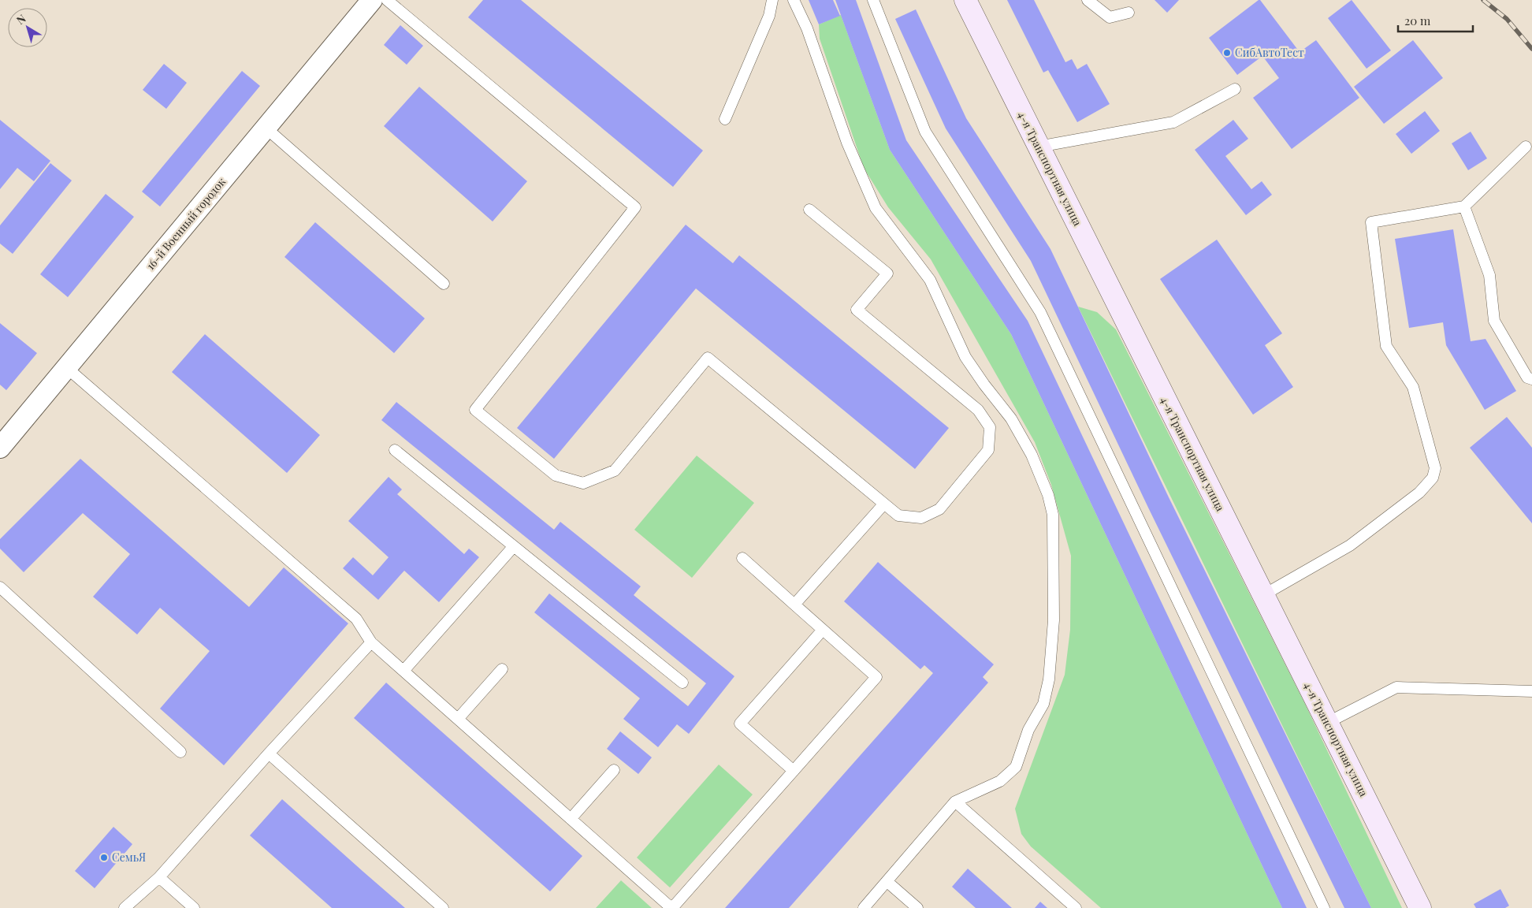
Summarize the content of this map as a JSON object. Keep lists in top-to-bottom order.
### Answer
{
  "streets": {
    "main road": ["4-я Транспортная улица"],
    "street": ["16-й Военный городок"]
  },
  "places": ["СибАвтоТест", "СемьЯ"],
  "scale_bar": "20 m",
  "north": "top left"
}
